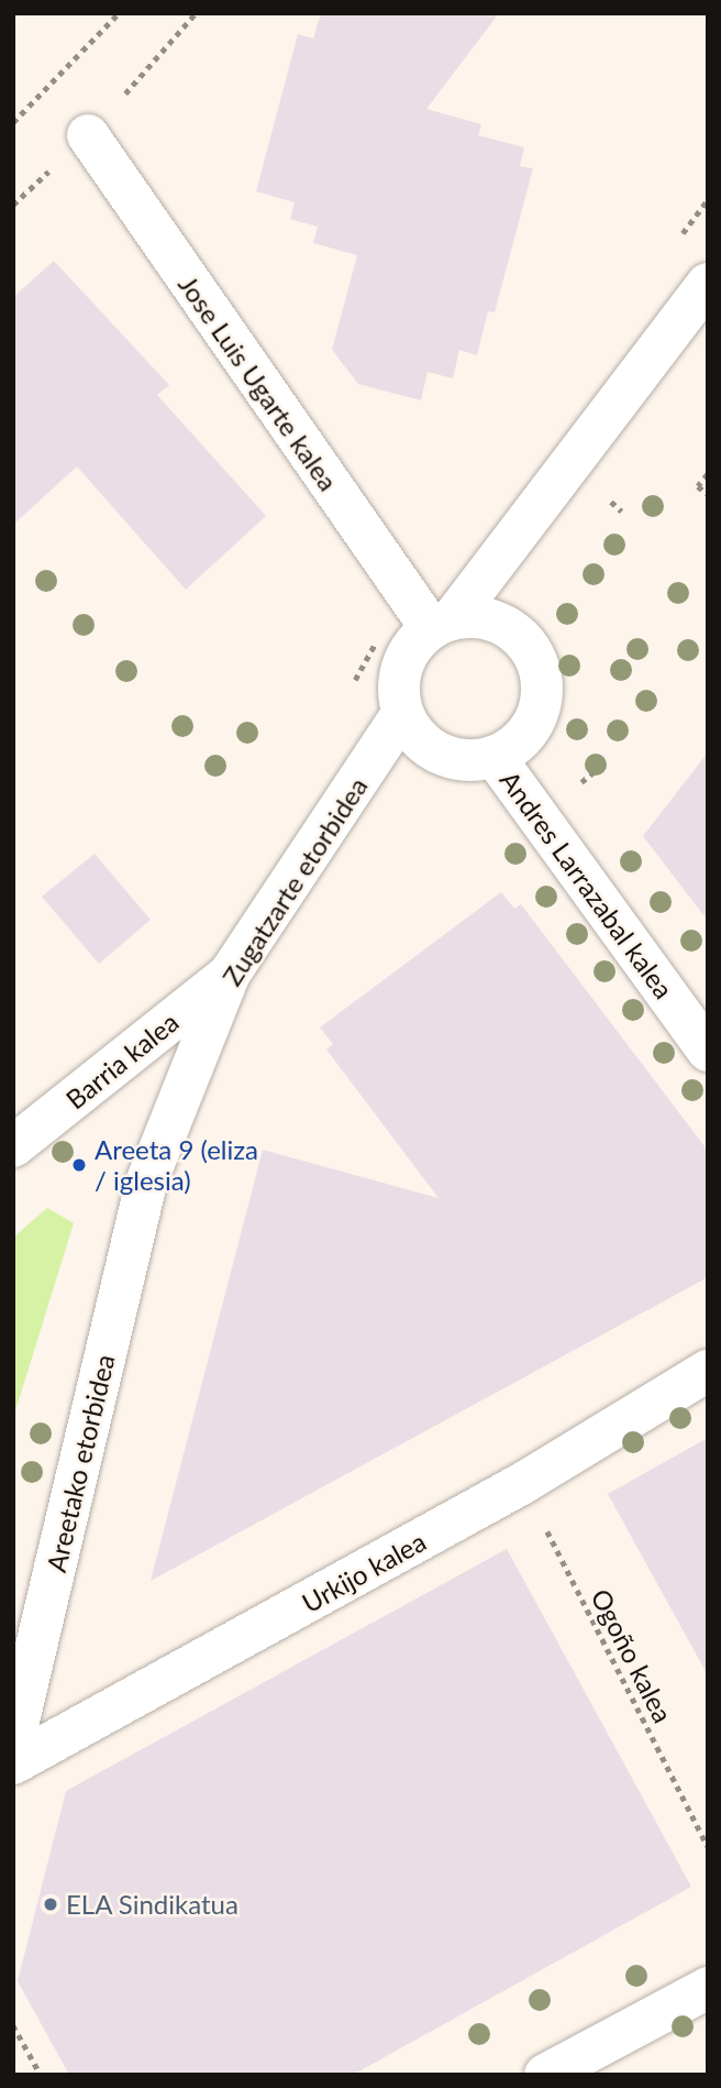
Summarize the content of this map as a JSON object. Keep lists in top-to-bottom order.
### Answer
{
  "streets": {
    "street": [
      "Jose Luis Ugarte kalea",
      "Zugatzarte etorbidea",
      "Andres Larrazabal kalea",
      "Barria kalea",
      "Areetako etorbidea",
      "Urkijo kalea"
    ],
    "path": ["Ogoño kalea"]
  },
  "crossings": [
    ["Jose Luis Ugarte kalea", "Zugatzarte etorbidea"],
    ["Jose Luis Ugarte kalea", "Andres Larrazabal kalea"],
    ["Zugatzarte etorbidea", "Andres Larrazabal kalea"],
    ["Zugatzarte etorbidea", "Barria kalea"],
    ["Zugatzarte etorbidea", "Areetako etorbidea"],
    ["Urkijo kalea", "Ogoño kalea"]
  ],
  "places": ["Areeta 9 (eliza / iglesia)", "ELA Sindikatua"]
}
